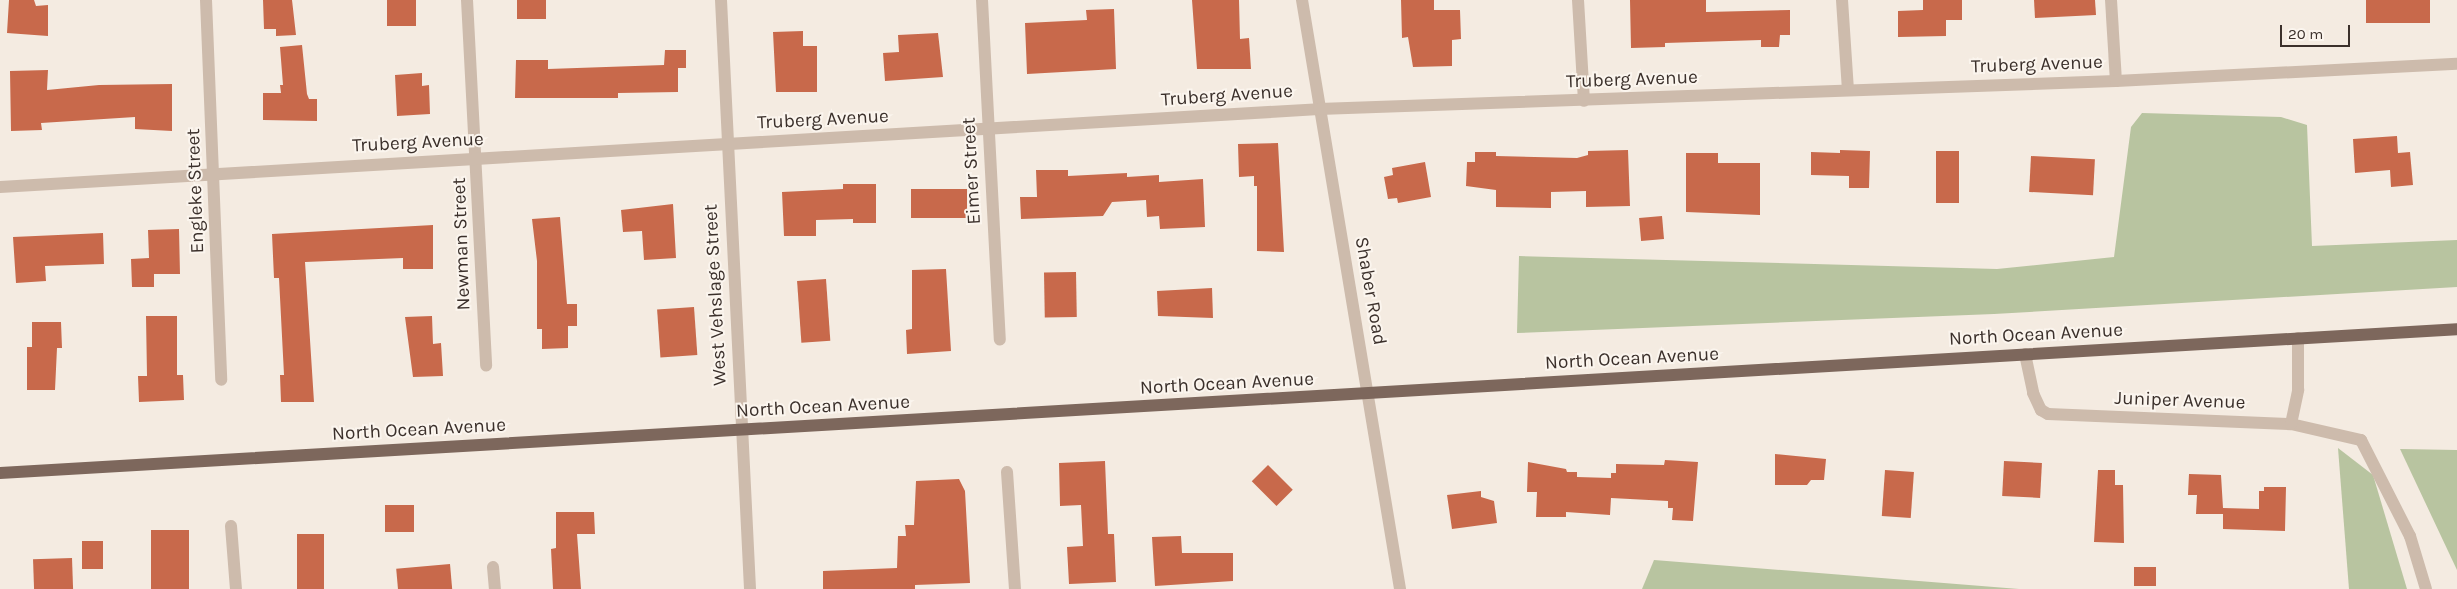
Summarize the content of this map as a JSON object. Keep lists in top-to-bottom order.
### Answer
{
  "streets": {
    "main road": ["North Ocean Avenue"],
    "street": [
      "Truberg Avenue",
      "Eimer Street",
      "Engleke Street",
      "Newman Street",
      "Shaber Road",
      "West Vehslage Street",
      "Juniper Avenue"
    ]
  },
  "crossings": [
    ["Truberg Avenue", "Eimer Street"],
    ["Truberg Avenue", "Engleke Street"],
    ["Truberg Avenue", "Newman Street"],
    ["Truberg Avenue", "Shaber Road"],
    ["Truberg Avenue", "West Vehslage Street"],
    ["Shaber Road", "North Ocean Avenue"],
    ["West Vehslage Street", "North Ocean Avenue"],
    ["North Ocean Avenue", "Juniper Avenue"]
  ],
  "scale_bar": "20 m"
}
